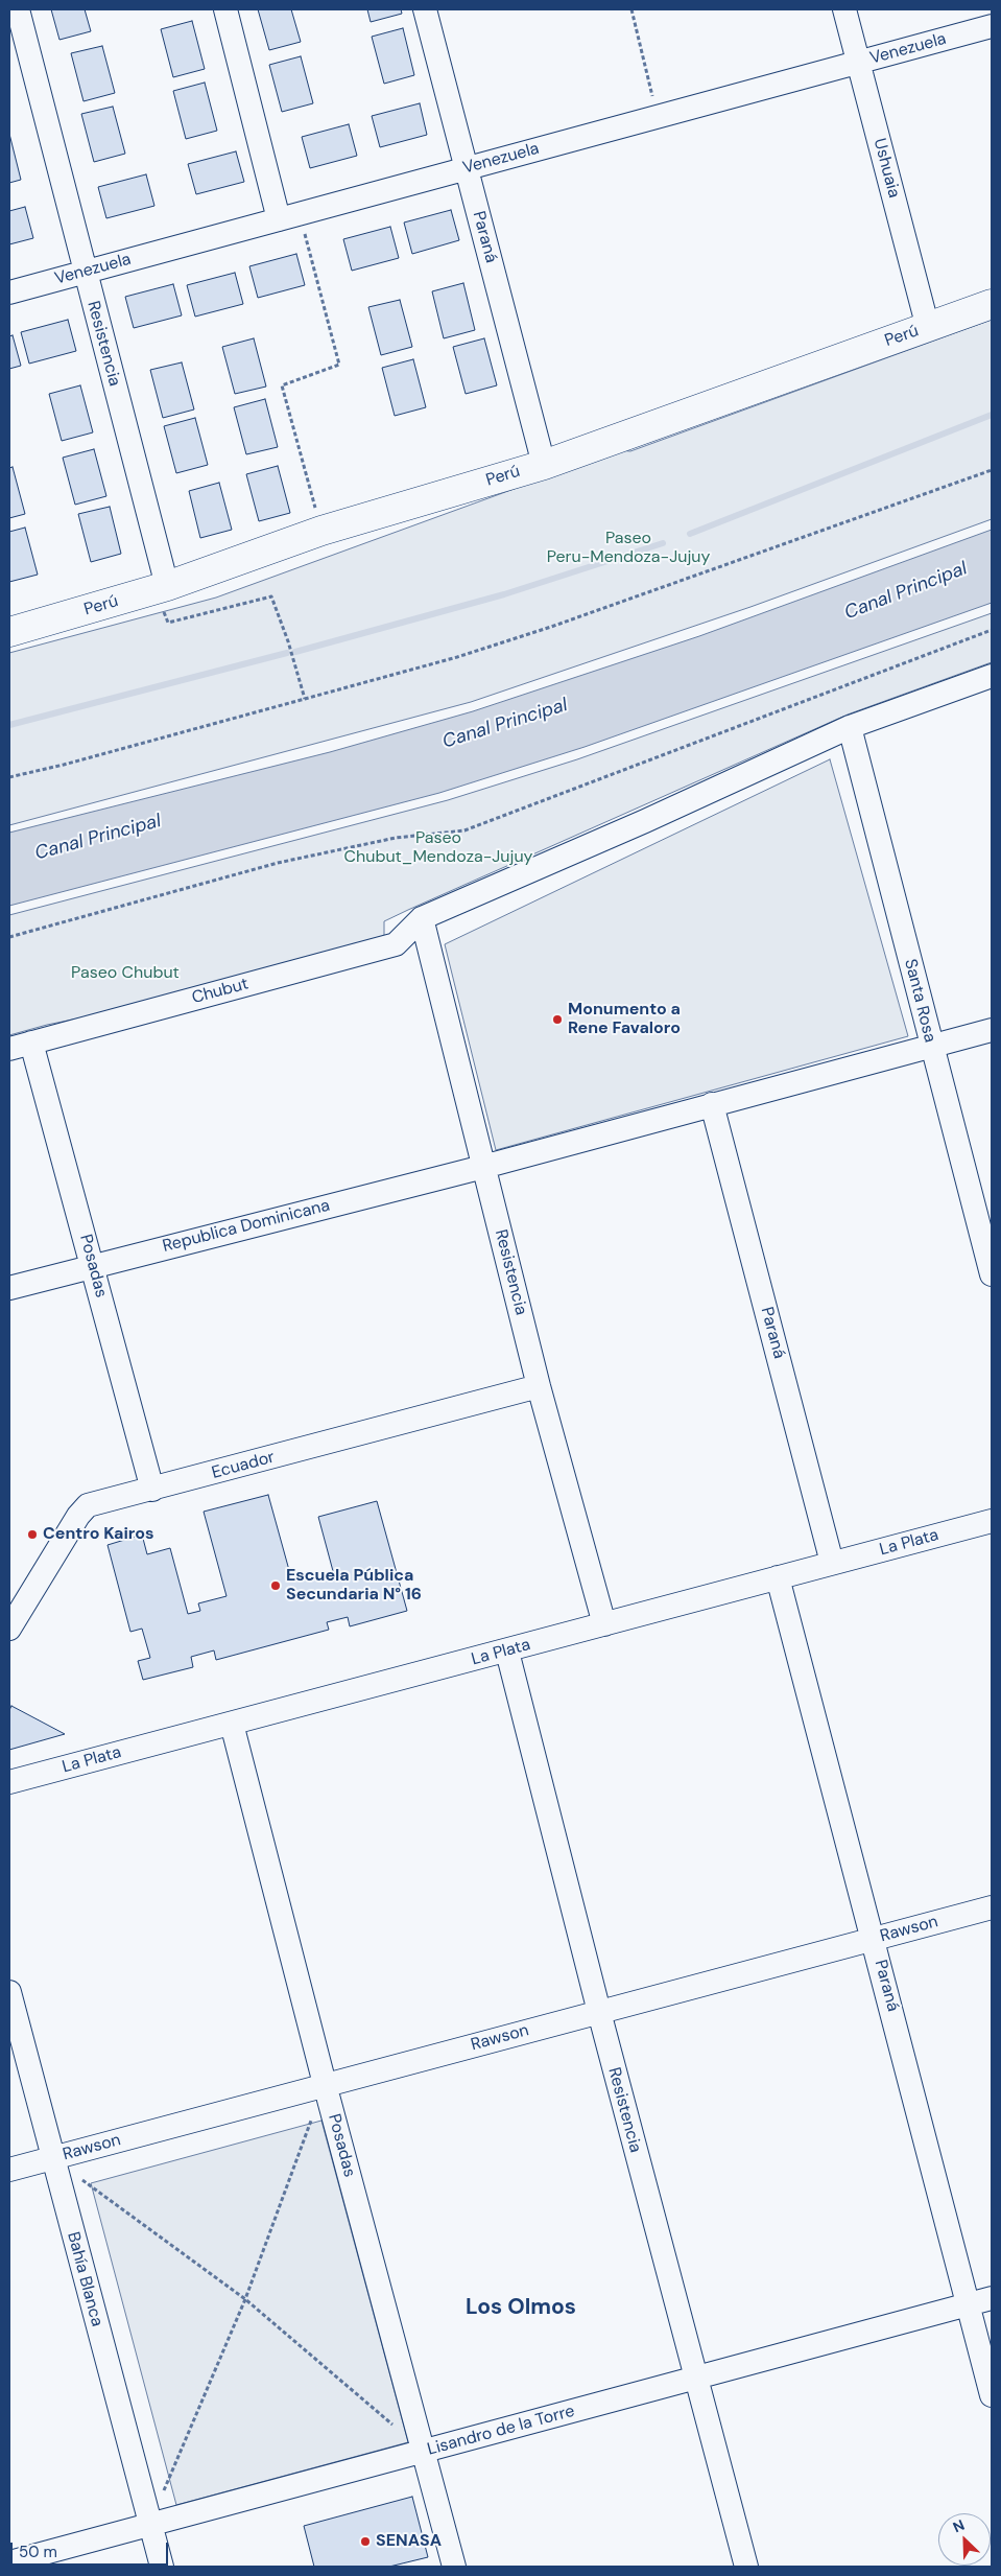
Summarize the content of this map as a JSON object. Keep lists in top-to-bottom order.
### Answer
{
  "streets": {
    "main road": ["Perú"],
    "street": [
      "Venezuela",
      "Ushuaia",
      "Paraná",
      "Resistencia",
      "Chubut",
      "Santa Rosa",
      "Republica Dominicana",
      "Posadas",
      "Ecuador",
      "La Plata",
      "Rawson",
      "Bahía Blanca",
      "Lisandro de la Torre"
    ]
  },
  "crossings": [
    ["Venezuela", "Ushuaia"],
    ["Venezuela", "Paraná"],
    ["Venezuela", "Resistencia"],
    ["Ushuaia", "Perú"],
    ["Paraná", "Perú"],
    ["Paraná", "Republica Dominicana"],
    ["Paraná", "La Plata"],
    ["Paraná", "Rawson"],
    ["Paraná", "Lisandro de la Torre"],
    ["Perú", "Resistencia"],
    ["Resistencia", "Chubut"],
    ["Resistencia", "Republica Dominicana"],
    ["Resistencia", "Ecuador"],
    ["Resistencia", "La Plata"],
    ["Resistencia", "Rawson"],
    ["Resistencia", "Lisandro de la Torre"],
    ["Chubut", "Posadas"],
    ["Santa Rosa", "Republica Dominicana"],
    ["Republica Dominicana", "Posadas"],
    ["Posadas", "Ecuador"],
    ["Posadas", "La Plata"],
    ["Posadas", "Rawson"],
    ["Posadas", "Lisandro de la Torre"],
    ["Rawson", "Bahía Blanca"],
    ["Bahía Blanca", "Lisandro de la Torre"]
  ],
  "districts": ["Los Olmos"],
  "water": ["Canal Principal"],
  "parks": ["Paseo Peru-Mendoza-Jujuy", "Paseo Chubut_Mendoza-Jujuy", "Paseo Chubut"],
  "places": [
    "Monumento a Rene Favaloro",
    "Centro Kairos",
    "Escuela Pública Secundaria N° 16",
    "SENASA"
  ],
  "scale_bar": "50 m",
  "north": "top left"
}
